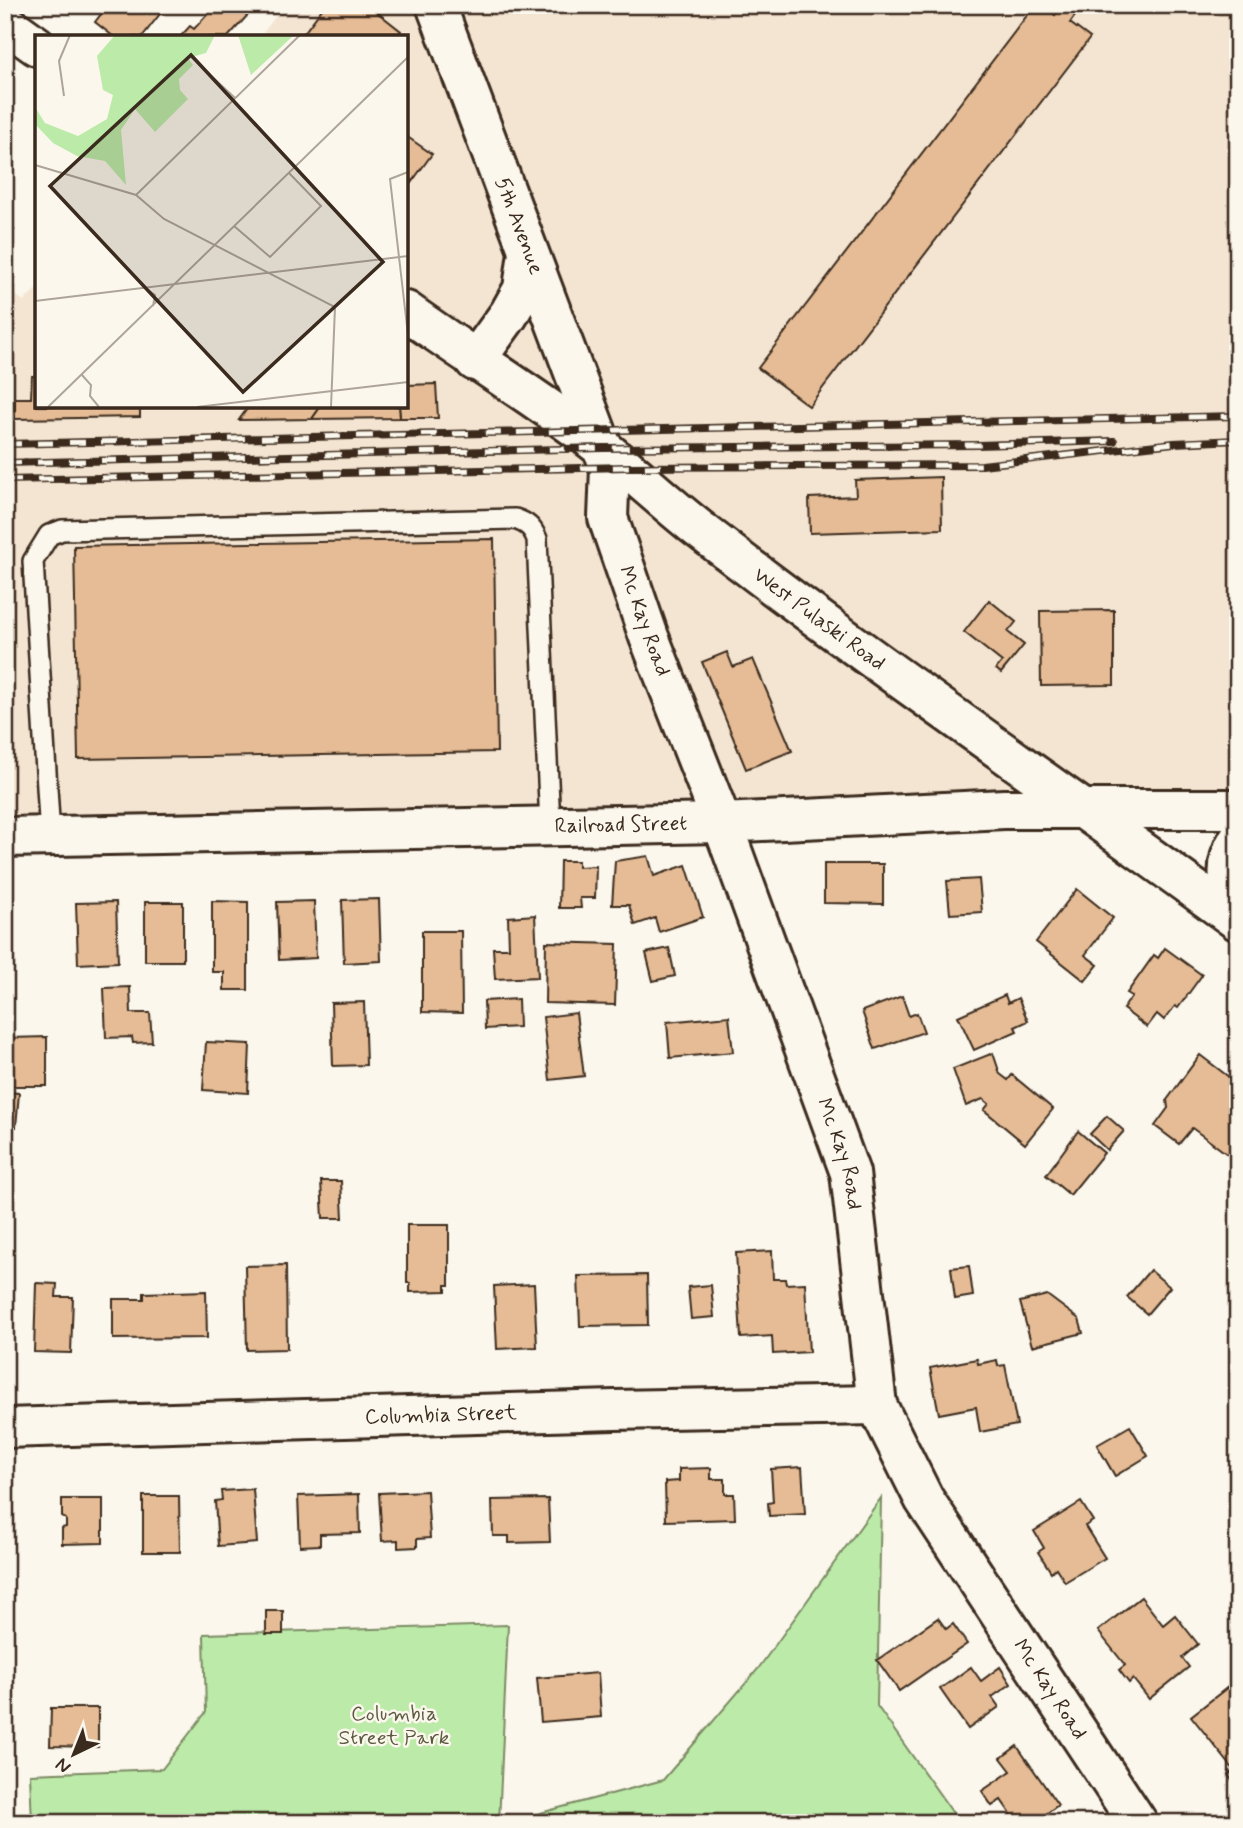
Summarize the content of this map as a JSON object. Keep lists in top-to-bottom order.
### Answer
{
  "streets": {
    "street": [
      "5th Avenue",
      "West Pulaski Road",
      "Mc Kay Road",
      "Railroad Street",
      "Columbia Street"
    ]
  },
  "crossings": [
    ["5th Avenue", "West Pulaski Road"],
    ["5th Avenue", "Mc Kay Road"],
    ["West Pulaski Road", "Mc Kay Road"],
    ["West Pulaski Road", "Railroad Street"],
    ["Mc Kay Road", "Railroad Street"],
    ["Mc Kay Road", "Columbia Street"]
  ],
  "parks": ["Columbia Street Park"],
  "north": "bottom left"
}
